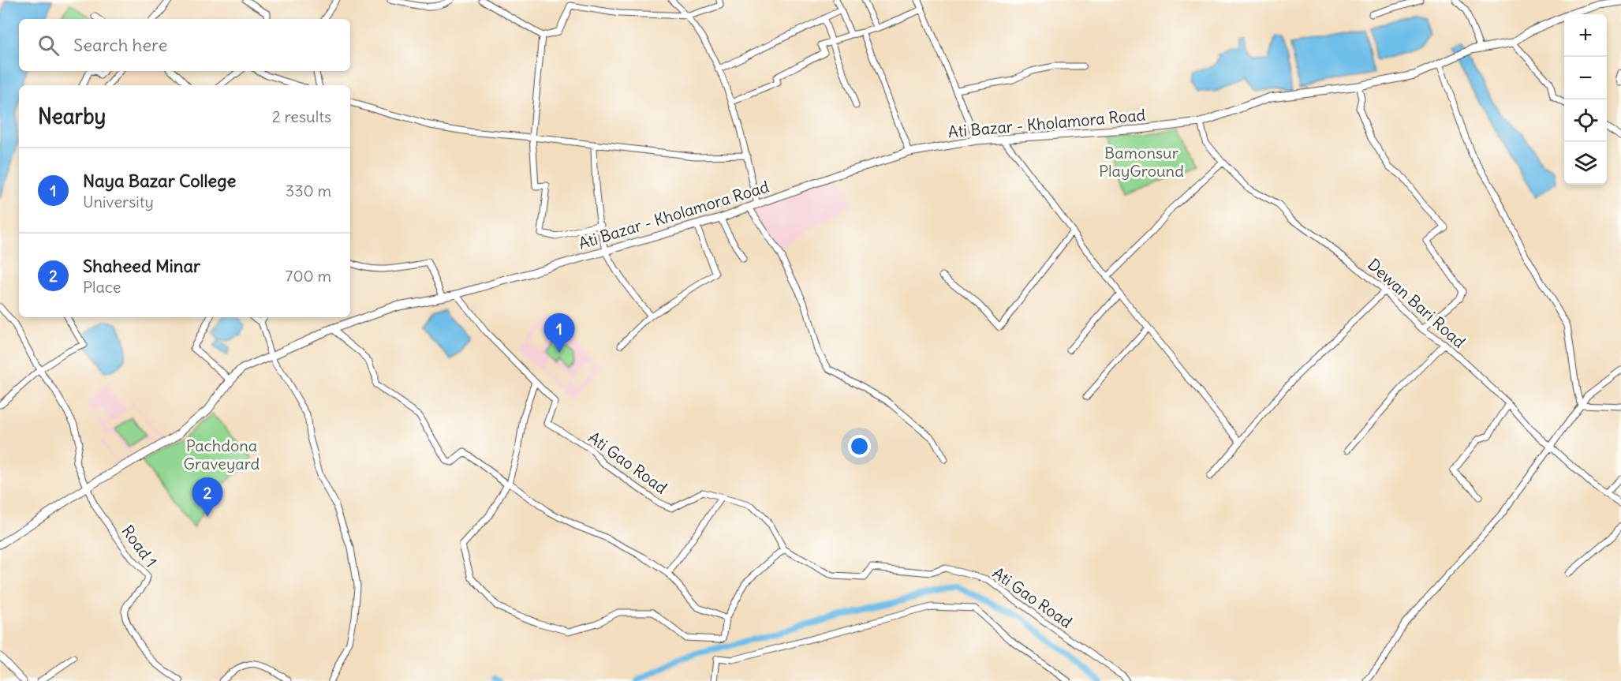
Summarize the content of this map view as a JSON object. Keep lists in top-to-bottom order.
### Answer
{
  "streets": {
    "main road": ["Ati Bazar - Kholamora Road"],
    "street": ["Dewan Bari Road", "Ati Gao Road", "Road 1"]
  },
  "crossings": [
    ["Ati Bazar - Kholamora Road", "Dewan Bari Road"],
    ["Ati Bazar - Kholamora Road", "Road 1"]
  ],
  "parks": ["Bamonsur PlayGround", "Pachdona Graveyard"],
  "page": {
    "map_buttons": ["+", "−"],
    "search": "Search here",
    "heading": ["Nearby", "2 results"],
    "list": [
      {
        "mark": "1",
        "name": "Naya Bazar College",
        "note": "University",
        "value": "330 m"
      },
      {
        "mark": "2",
        "name": "Shaheed Minar",
        "note": "Place",
        "value": "700 m"
      }
    ],
    "pins": ["1", "2"]
  }
}
